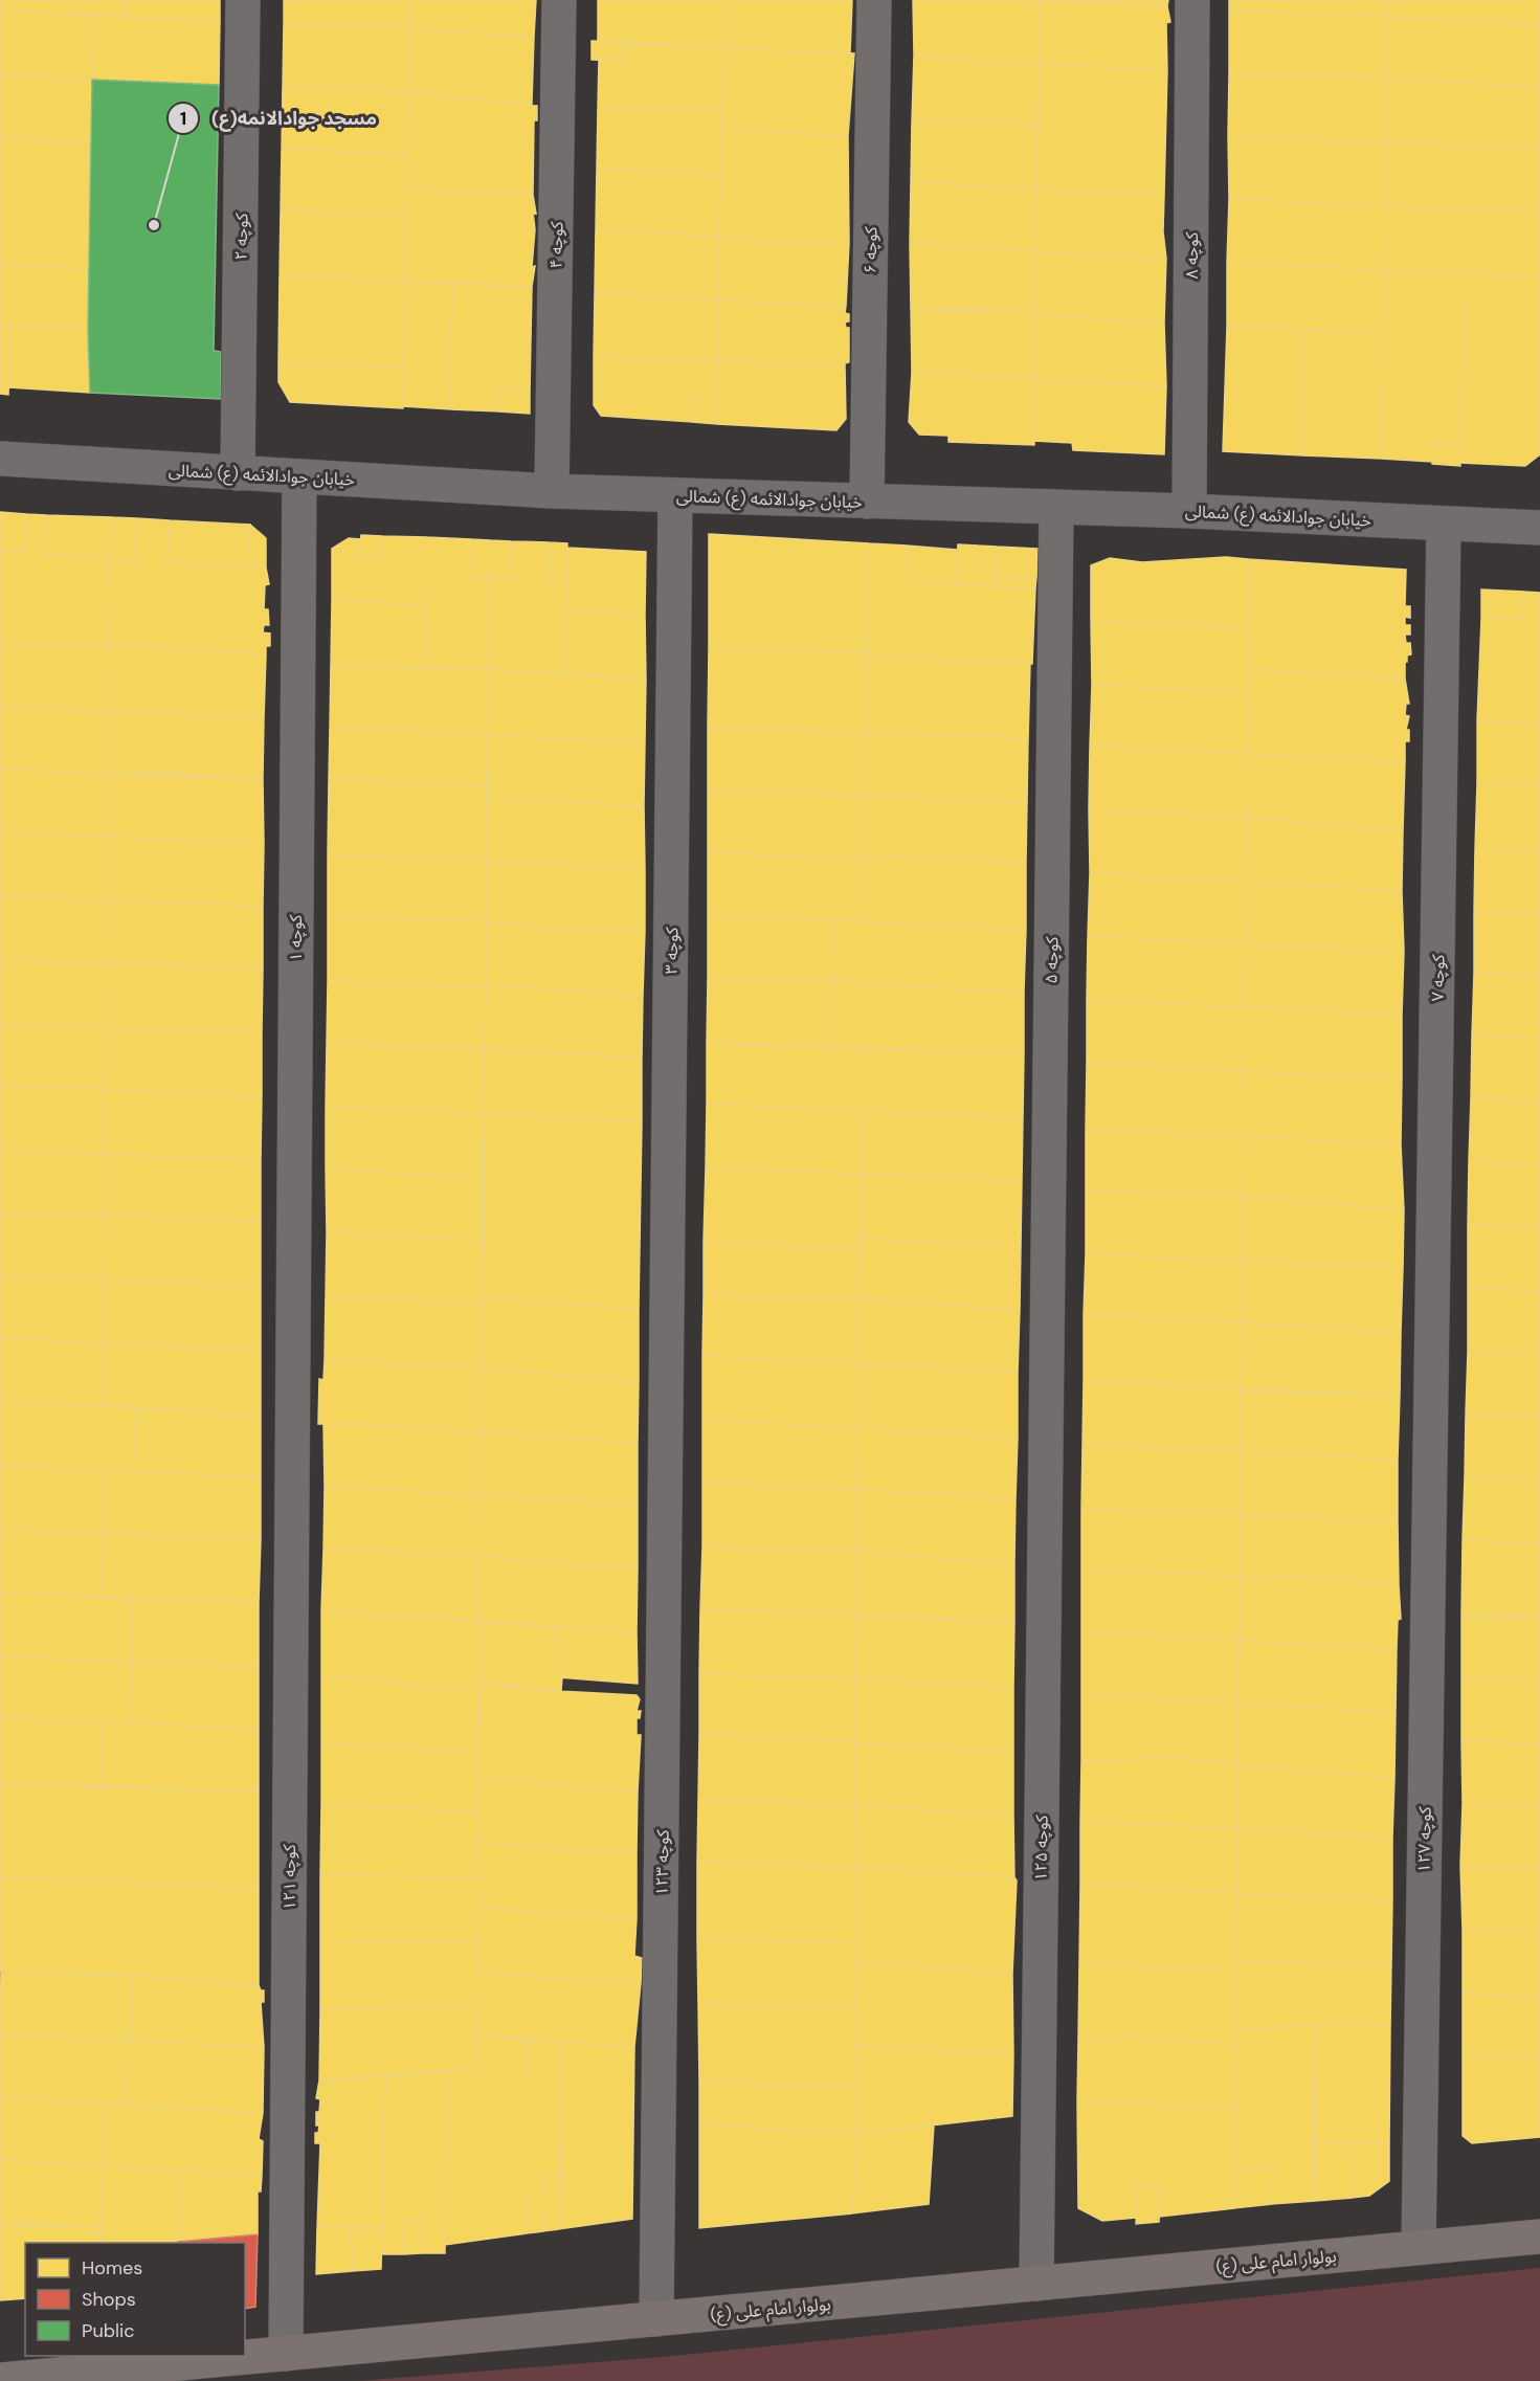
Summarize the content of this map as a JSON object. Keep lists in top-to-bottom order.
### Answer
{
  "streets": {
    "main road": ["بولوار امام علی (ع)"],
    "street": [
      "کوچه ۲",
      "کوچه ۴",
      "کوچه ۶",
      "کوچه ۸",
      "خیابان جوادالائمه (ع) شمالی",
      "کوچه ۱",
      "کوچه ۳",
      "کوچه ۵",
      "کوچه ۷",
      "کوچه ۱۲۷",
      "کوچه ۱۲۵",
      "کوچه ۱۲۳",
      "کوچه ۱۲۱"
    ]
  },
  "crossings": [
    ["کوچه ۲", "خیابان جوادالائمه (ع) شمالی"],
    ["کوچه ۴", "خیابان جوادالائمه (ع) شمالی"],
    ["کوچه ۶", "خیابان جوادالائمه (ع) شمالی"],
    ["کوچه ۸", "خیابان جوادالائمه (ع) شمالی"],
    ["خیابان جوادالائمه (ع) شمالی", "کوچه ۱"],
    ["خیابان جوادالائمه (ع) شمالی", "کوچه ۳"],
    ["خیابان جوادالائمه (ع) شمالی", "کوچه ۵"],
    ["خیابان جوادالائمه (ع) شمالی", "کوچه ۷"],
    ["کوچه ۱", "کوچه ۱۲۱"],
    ["کوچه ۳", "کوچه ۱۲۳"],
    ["کوچه ۵", "کوچه ۱۲۵"],
    ["کوچه ۷", "کوچه ۱۲۷"],
    ["کوچه ۱۲۷", "بولوار امام علی (ع)"],
    ["کوچه ۱۲۵", "بولوار امام علی (ع)"],
    ["کوچه ۱۲۳", "بولوار امام علی (ع)"],
    ["کوچه ۱۲۱", "بولوار امام علی (ع)"]
  ],
  "places": ["مسجد جوادالانمه(ع)"],
  "legend": ["Homes", "Shops", "Public"]
}
